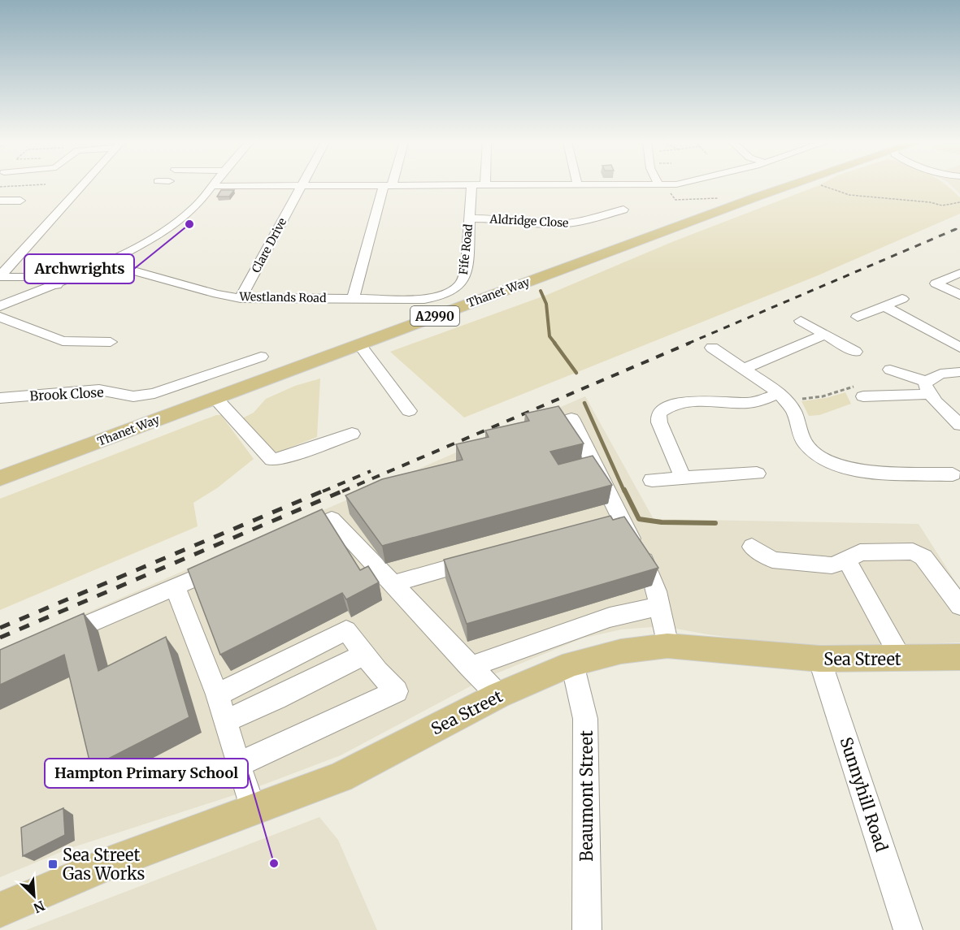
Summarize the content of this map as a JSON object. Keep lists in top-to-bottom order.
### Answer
{
  "streets": {
    "main road": ["Thanet Way", "A2990", "Sea Street"],
    "street": [
      "Aldridge Close",
      "Clare Drive",
      "Fife Road",
      "Westlands Road",
      "Brook Close",
      "Sunnyhill Road",
      "Beaumont Street"
    ]
  },
  "crossings": [
    ["Aldridge Close", "Fife Road"],
    ["Clare Drive", "Westlands Road"],
    ["Fife Road", "Westlands Road"],
    ["Sea Street", "Sunnyhill Road"],
    ["Sea Street", "Beaumont Street"]
  ],
  "places": {
    "other": ["Archwrights", "Hampton Primary School"],
    "transit": ["Sea Street Gas Works"]
  },
  "north": "bottom right"
}
